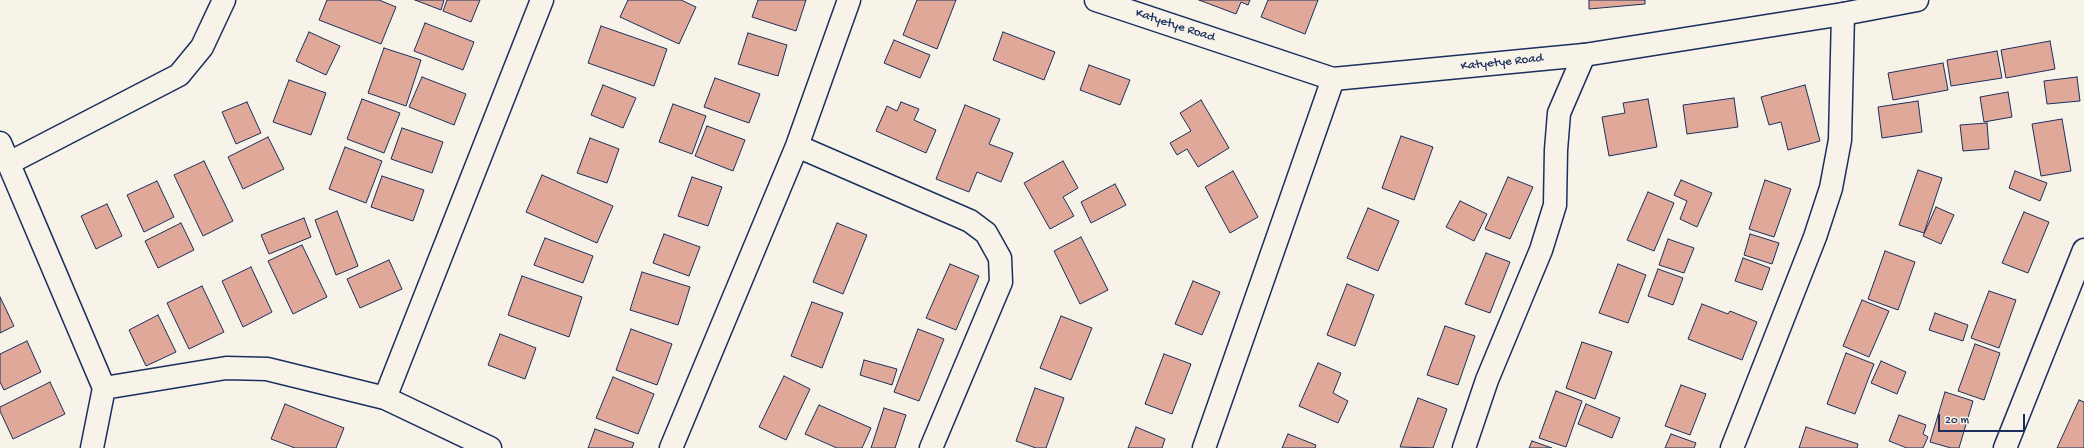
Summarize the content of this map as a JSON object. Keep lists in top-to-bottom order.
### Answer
{
  "streets": {
    "street": ["Katyetye Road"]
  },
  "scale_bar": "20 m"
}
